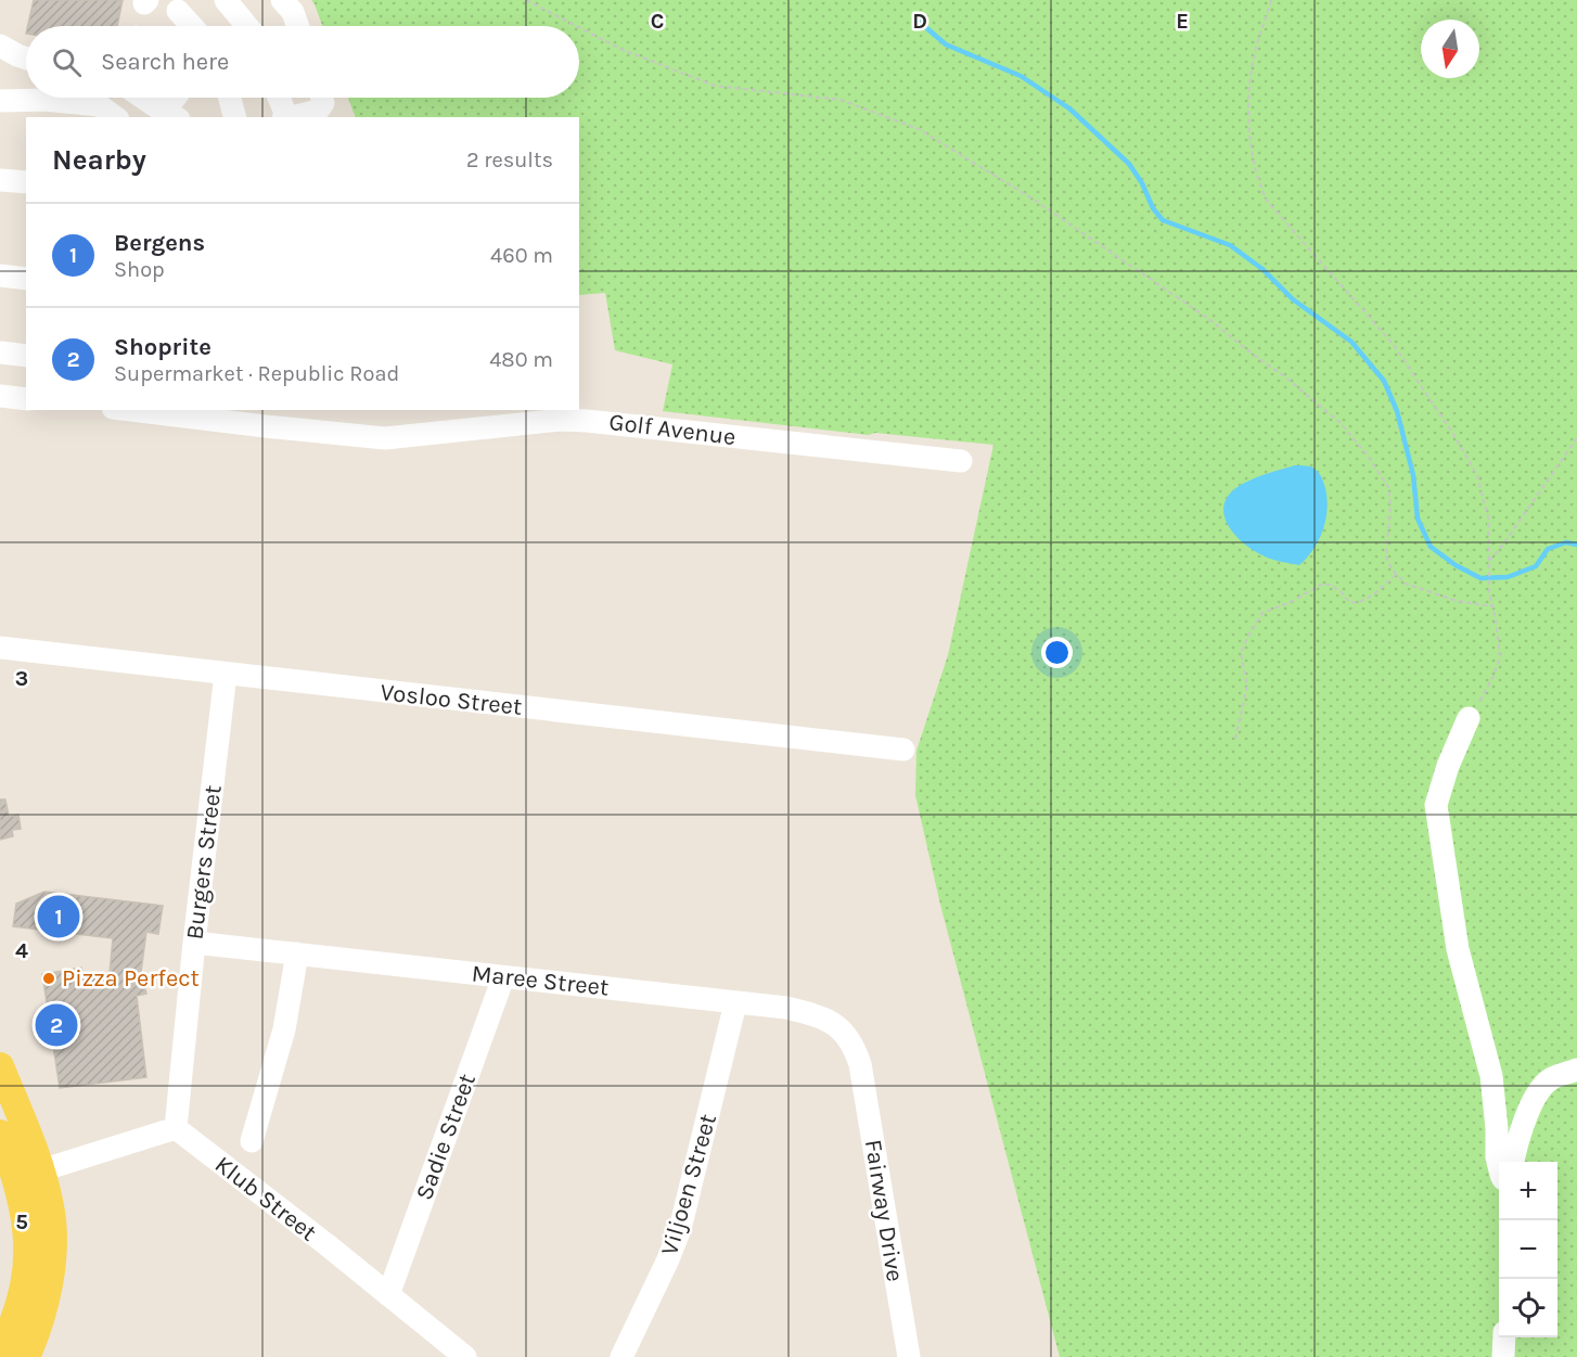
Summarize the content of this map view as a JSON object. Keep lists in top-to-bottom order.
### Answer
{
  "streets": {
    "street": [
      "Golf Avenue",
      "Vosloo Street",
      "Burgers Street",
      "Maree Street",
      "Sadie Street",
      "Viljoen Street",
      "Klub Street",
      "Fairway Drive"
    ]
  },
  "crossings": [
    ["Vosloo Street", "Burgers Street"],
    ["Burgers Street", "Maree Street"],
    ["Burgers Street", "Klub Street"],
    ["Maree Street", "Sadie Street"],
    ["Maree Street", "Viljoen Street"],
    ["Maree Street", "Fairway Drive"],
    ["Sadie Street", "Klub Street"]
  ],
  "places": ["Pizza Perfect"],
  "north": "bottom",
  "page": {
    "search": "Search here",
    "heading": ["Nearby", "2 results"],
    "list": [
      {
        "mark": "1",
        "name": "Bergens",
        "note": "Shop",
        "value": "460 m"
      },
      {
        "mark": "2",
        "name": "Shoprite",
        "note": "Supermarket · Republic Road",
        "value": "480 m"
      }
    ],
    "pins": ["1", "2"],
    "map_buttons": ["+", "−"]
  },
  "grid": {
    "columns": ["C", "D", "E"],
    "rows": ["3", "4", "5"]
  }
}
